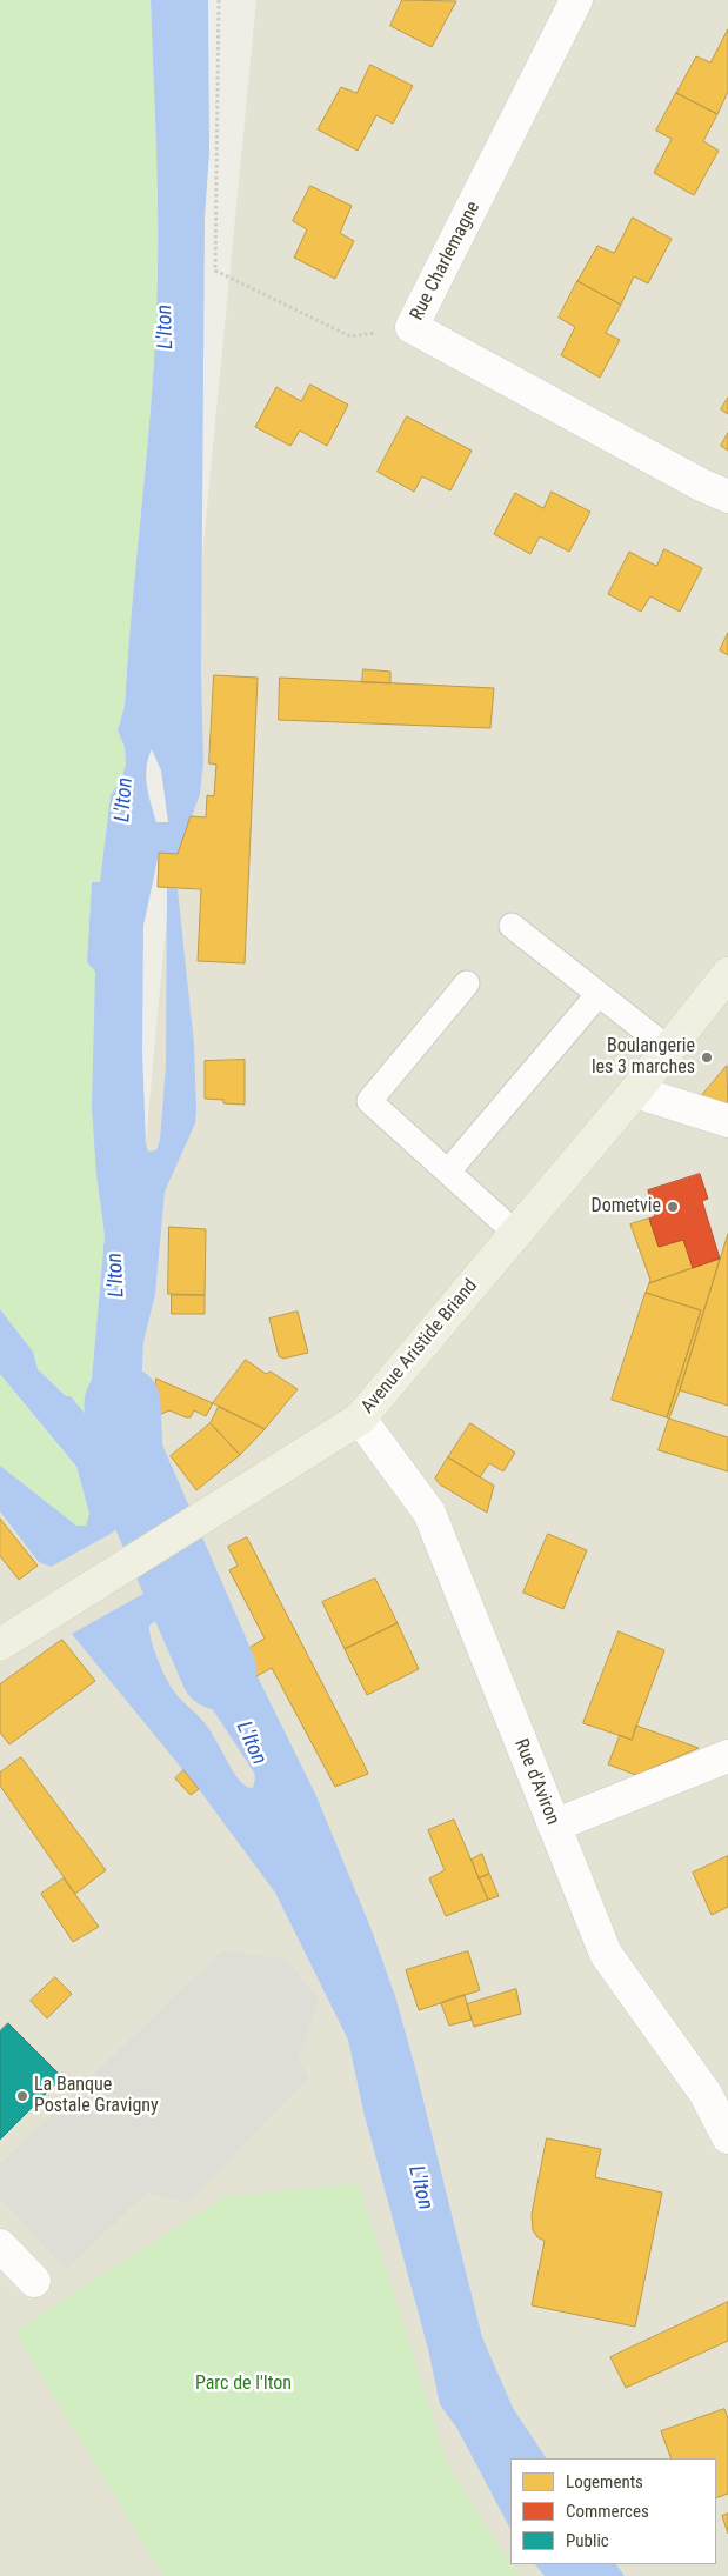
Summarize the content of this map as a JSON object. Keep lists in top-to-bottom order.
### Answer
{
  "streets": {
    "main road": ["Avenue Aristide Briand"],
    "street": ["Rue Charlemagne", "Rue d'Aviron"]
  },
  "crossings": [
    ["Avenue Aristide Briand", "Rue d'Aviron"]
  ],
  "water": ["L'Iton"],
  "parks": ["Parc de l'Iton"],
  "places": ["Boulangerie les 3 marches", "Dometvie", "La Banque Postale Gravigny"],
  "legend": ["Logements", "Commerces", "Public"]
}
